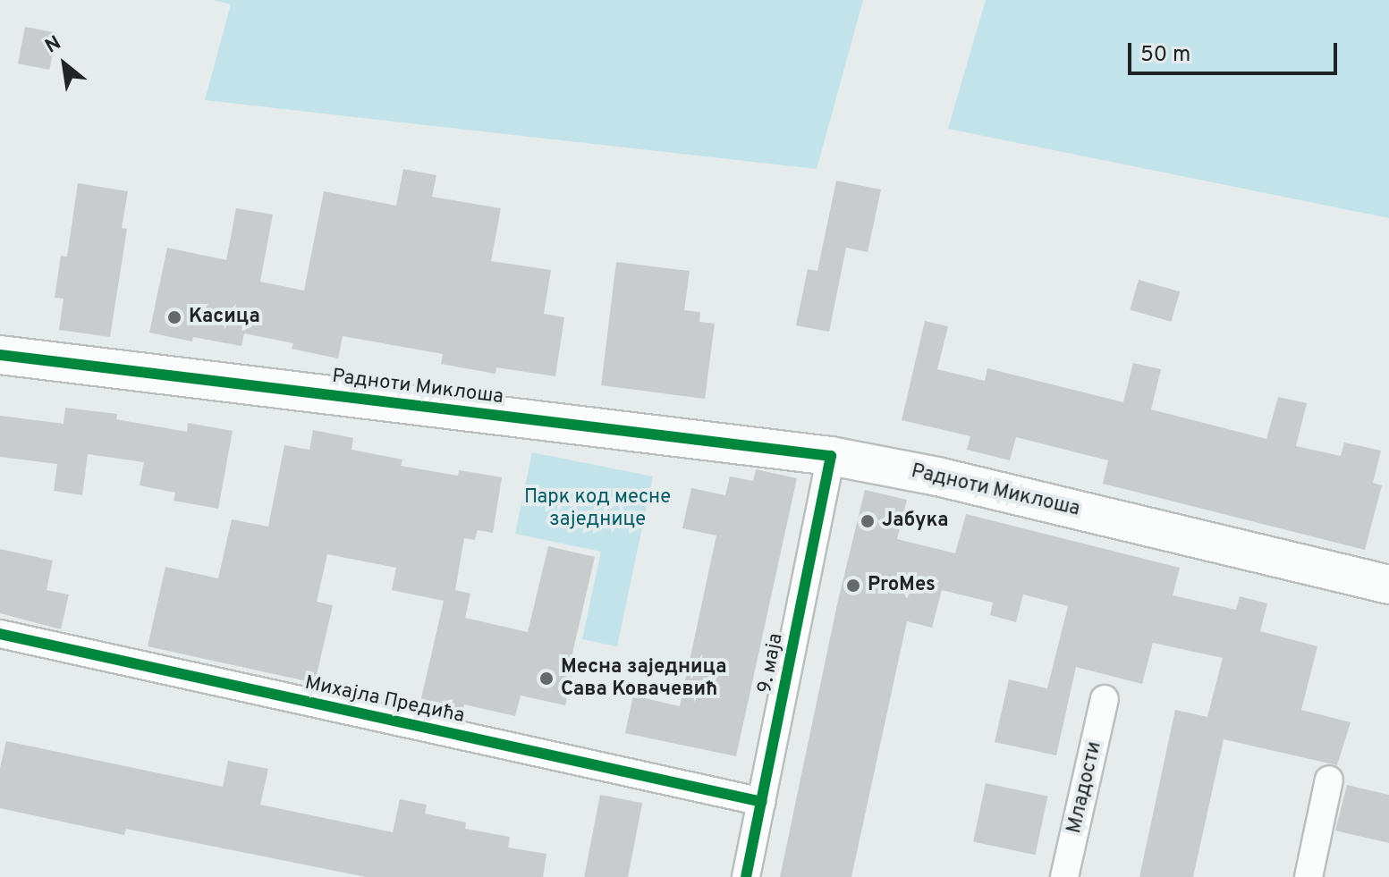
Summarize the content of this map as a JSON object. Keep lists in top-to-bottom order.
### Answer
{
  "streets": {
    "street": [
      "Радноти Миклоша",
      "9. маја",
      "Михајла Предића",
      "Младости"
    ]
  },
  "crossings": [
    ["Радноти Миклоша", "9. маја"],
    ["9. маја", "Михајла Предића"]
  ],
  "parks": ["Парк код месне заједнице"],
  "places": [
    "Касица",
    "Јабука",
    "ProMes",
    "Месна заједница Сава Ковачевић"
  ],
  "scale_bar": "50 m",
  "north": "top left"
}
